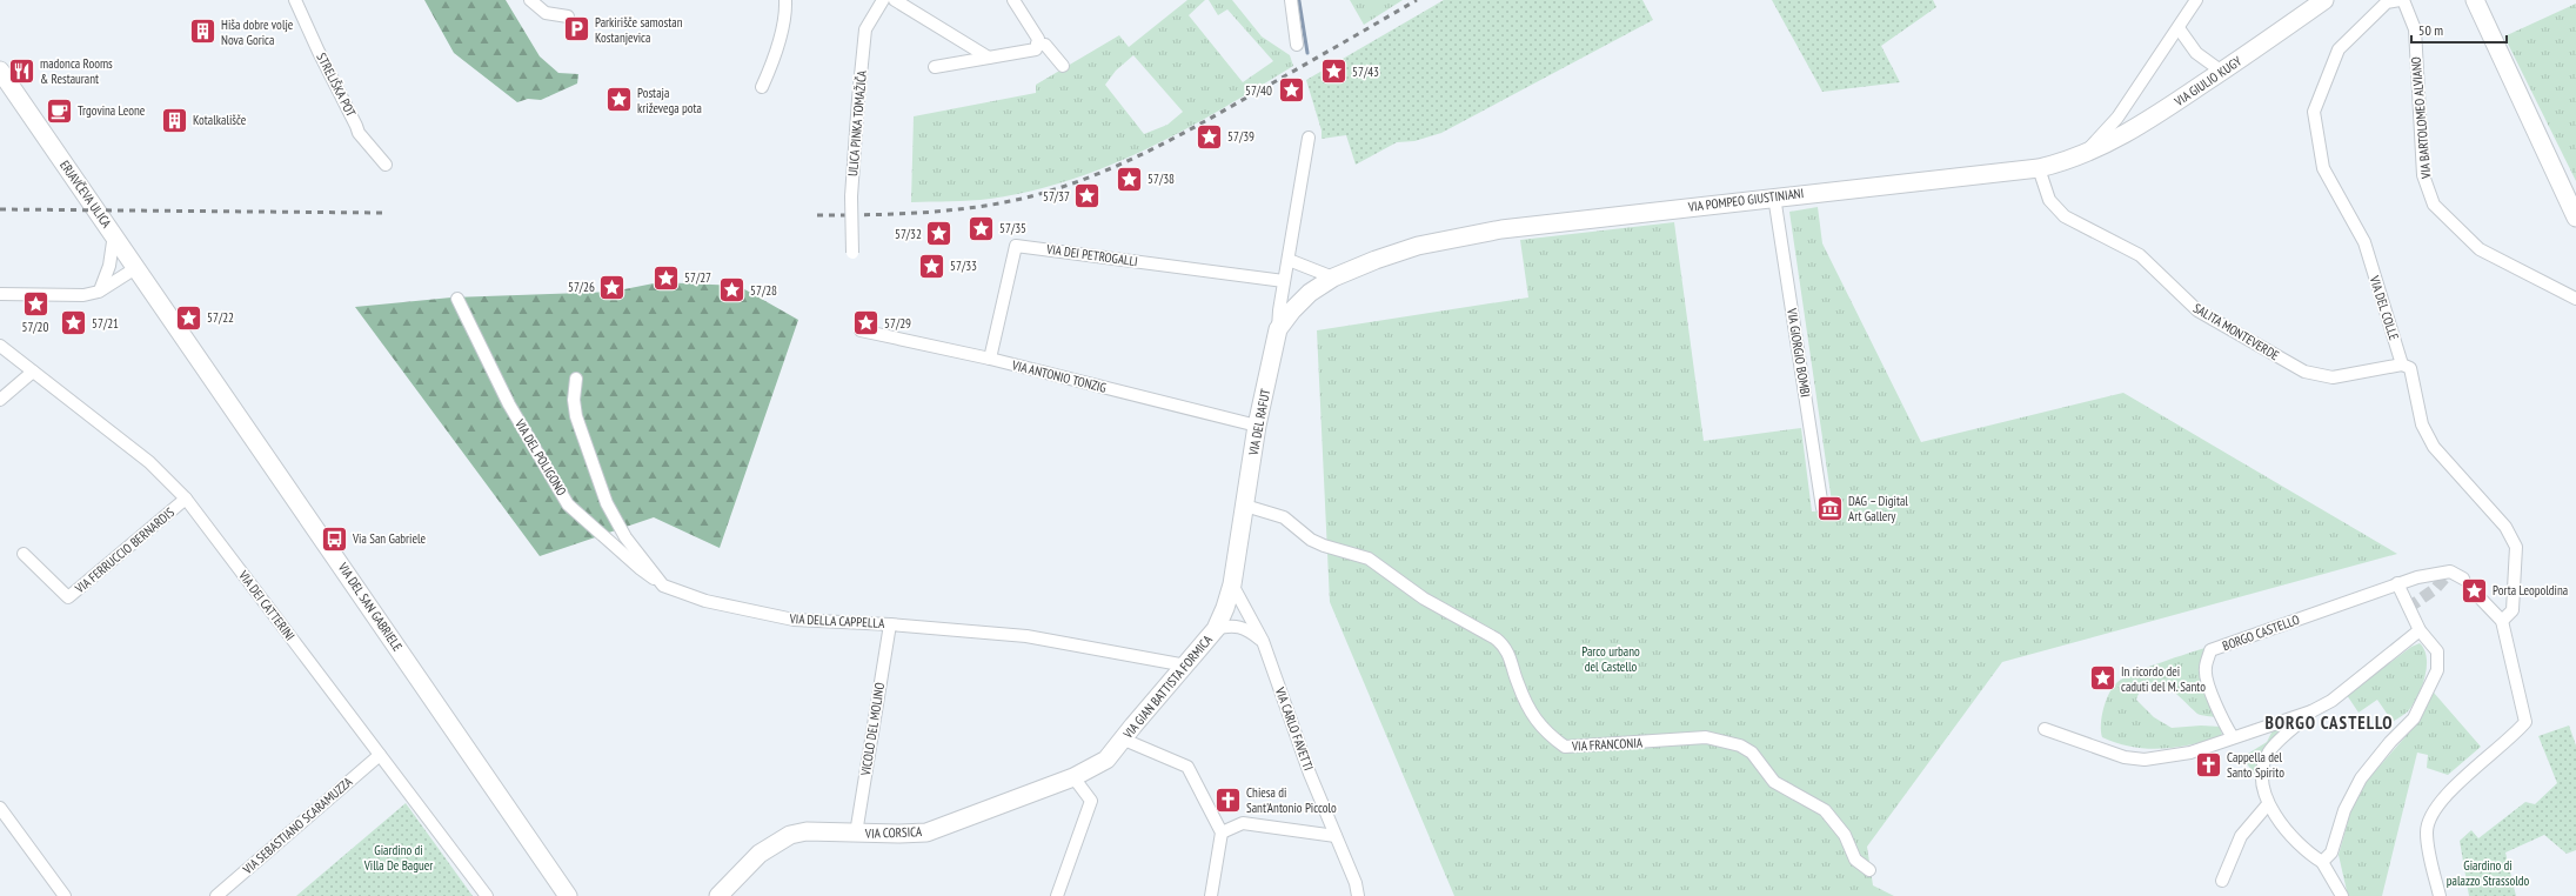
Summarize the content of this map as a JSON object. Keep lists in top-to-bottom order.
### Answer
{
  "streets": {
    "main road": [
      "VIA GIULIO KUGY",
      "ERJAVČEVA ULICA",
      "VIA POMPEO GIUSTINIANI",
      "VIA DEL RAFUT",
      "VIA DEL SAN GABRIELE",
      "VIA GIAN BATTISTA FORMICA",
      "VIA CORSICA"
    ],
    "street": [
      "STRELIŠKA POT",
      "VIA BARTOLOMEO ALVIANO",
      "ULICA PINKA TOMAŽIČA",
      "VIA DEI PETROGALLI",
      "VIA DEL COLLE",
      "SALITA MONTEVERDE",
      "VIA GIORGIO BOMBI",
      "VIA ANTONIO TONZIG",
      "VIA DEL POLIGONO",
      "VIA FERRUCCIO BERNARDIS",
      "VIA DEI CATTERINI",
      "VIA DELLA CAPPELLA",
      "BORGO CASTELLO",
      "VICOLO DEL MOLINO",
      "VIA CARLO FAVETTI",
      "VIA FRANCONIA",
      "VIA SEBASTIANO SCARAMUZZA"
    ]
  },
  "crossings": [
    ["VIA GIULIO KUGY", "VIA POMPEO GIUSTINIANI"],
    ["ERJAVČEVA ULICA", "VIA DEL SAN GABRIELE"],
    ["VIA POMPEO GIUSTINIANI", "SALITA MONTEVERDE"],
    ["VIA POMPEO GIUSTINIANI", "VIA GIORGIO BOMBI"],
    ["VIA POMPEO GIUSTINIANI", "VIA DEL RAFUT"],
    ["VIA DEI PETROGALLI", "VIA ANTONIO TONZIG"],
    ["VIA DEI PETROGALLI", "VIA DEL RAFUT"],
    ["VIA DEL COLLE", "SALITA MONTEVERDE"],
    ["VIA ANTONIO TONZIG", "VIA DEL RAFUT"],
    ["VIA DEL RAFUT", "VIA GIAN BATTISTA FORMICA"],
    ["VIA DEL RAFUT", "VIA CARLO FAVETTI"],
    ["VIA DEL RAFUT", "VIA FRANCONIA"],
    ["VIA DEL POLIGONO", "VIA DELLA CAPPELLA"],
    ["VIA FERRUCCIO BERNARDIS", "VIA DEI CATTERINI"],
    ["VIA DEI CATTERINI", "VIA SEBASTIANO SCARAMUZZA"],
    ["VIA DELLA CAPPELLA", "VIA GIAN BATTISTA FORMICA"],
    ["VIA DELLA CAPPELLA", "VICOLO DEL MOLINO"],
    ["VIA GIAN BATTISTA FORMICA", "VIA CARLO FAVETTI"],
    ["VIA GIAN BATTISTA FORMICA", "VIA CORSICA"],
    ["VICOLO DEL MOLINO", "VIA CORSICA"]
  ],
  "districts": ["BORGO CASTELLO"],
  "parks": ["Parco urbano del Castello", "Giardino di Villa De Baguer", "Giardino di palazzo Strassoldo"],
  "places": {
    "parking": ["Parkirišče samostan Kostanjevica"],
    "building": ["Hiša dobre volje Nova Gorica", "Kotalkališče"],
    "restaurant": ["madonca Rooms & Restaurant"],
    "place": [
      "57/43",
      "57/40",
      "Postaja križevega pota",
      "57/39",
      "57/38",
      "57/37",
      "57/35",
      "57/32",
      "57/33",
      "57/27",
      "57/26",
      "57/28",
      "57/20",
      "57/22",
      "57/21",
      "57/29",
      "Porta Leopoldina",
      "In ricordo dei caduti del M. Santo"
    ],
    "cafe": ["Trgovina Leone"],
    "museum": ["DAG – Digital Art Gallery"],
    "bus stop": ["Via San Gabriele"],
    "church": ["Cappella del Santo Spirito", "Chiesa di Sant'Antonio Piccolo"]
  },
  "scale_bar": "50 m"
}
